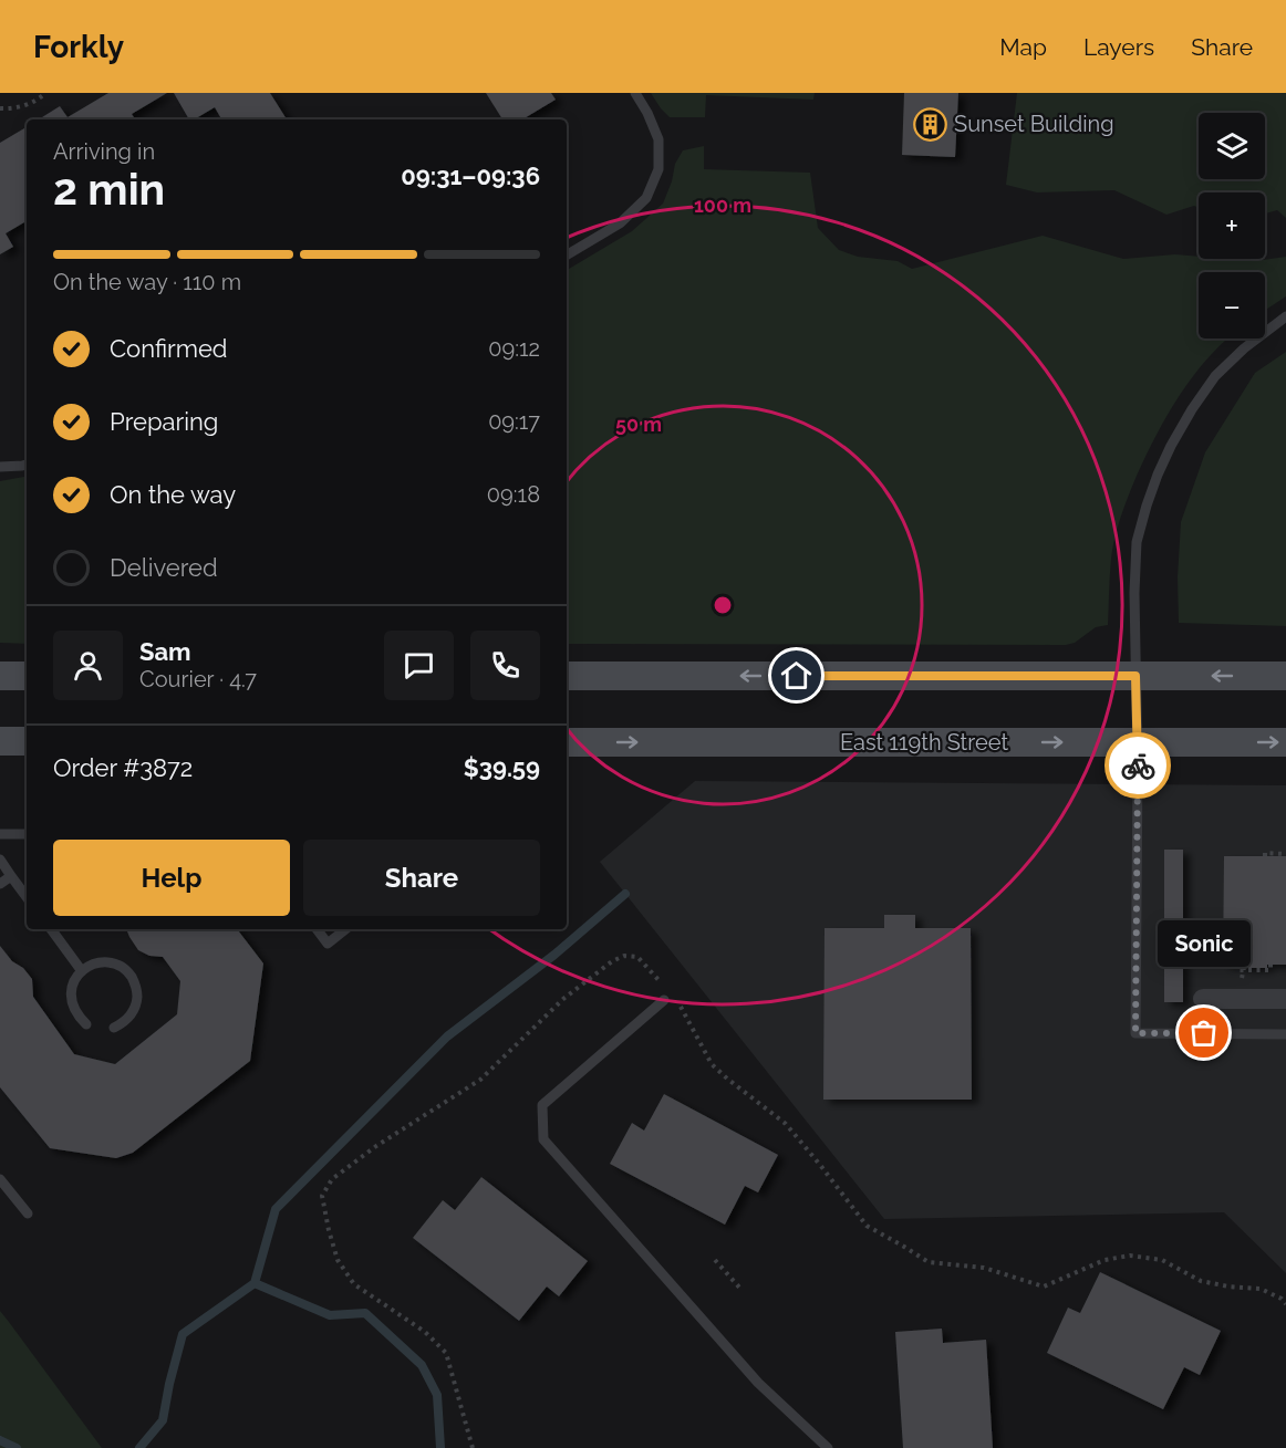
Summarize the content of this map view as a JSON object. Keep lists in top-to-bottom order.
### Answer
{
  "streets": {
    "main road": ["East 119th Street"]
  },
  "places": {
    "building": ["Sunset Building"],
    "other": ["Sonic"]
  },
  "page": {
    "header": "Forkly",
    "nav": ["Map", "Layers", "Share"],
    "map_buttons": ["+", "−"],
    "heading": ["2 min", "Arriving in", "09:31–09:36"],
    "panel": [
      "Sam",
      "Courier · 4.7",
      "Order #3872",
      "$39.59"
    ],
    "bar": "On the way · 110 m",
    "list": [
      ["Confirmed", "09:12"],
      ["Preparing", "09:17"],
      ["On the way", "09:18"],
      "Delivered"
    ],
    "buttons": ["Help", "Share"],
    "bubble": "Sonic"
  },
  "rings": ["100 m", "50 m"]
}
